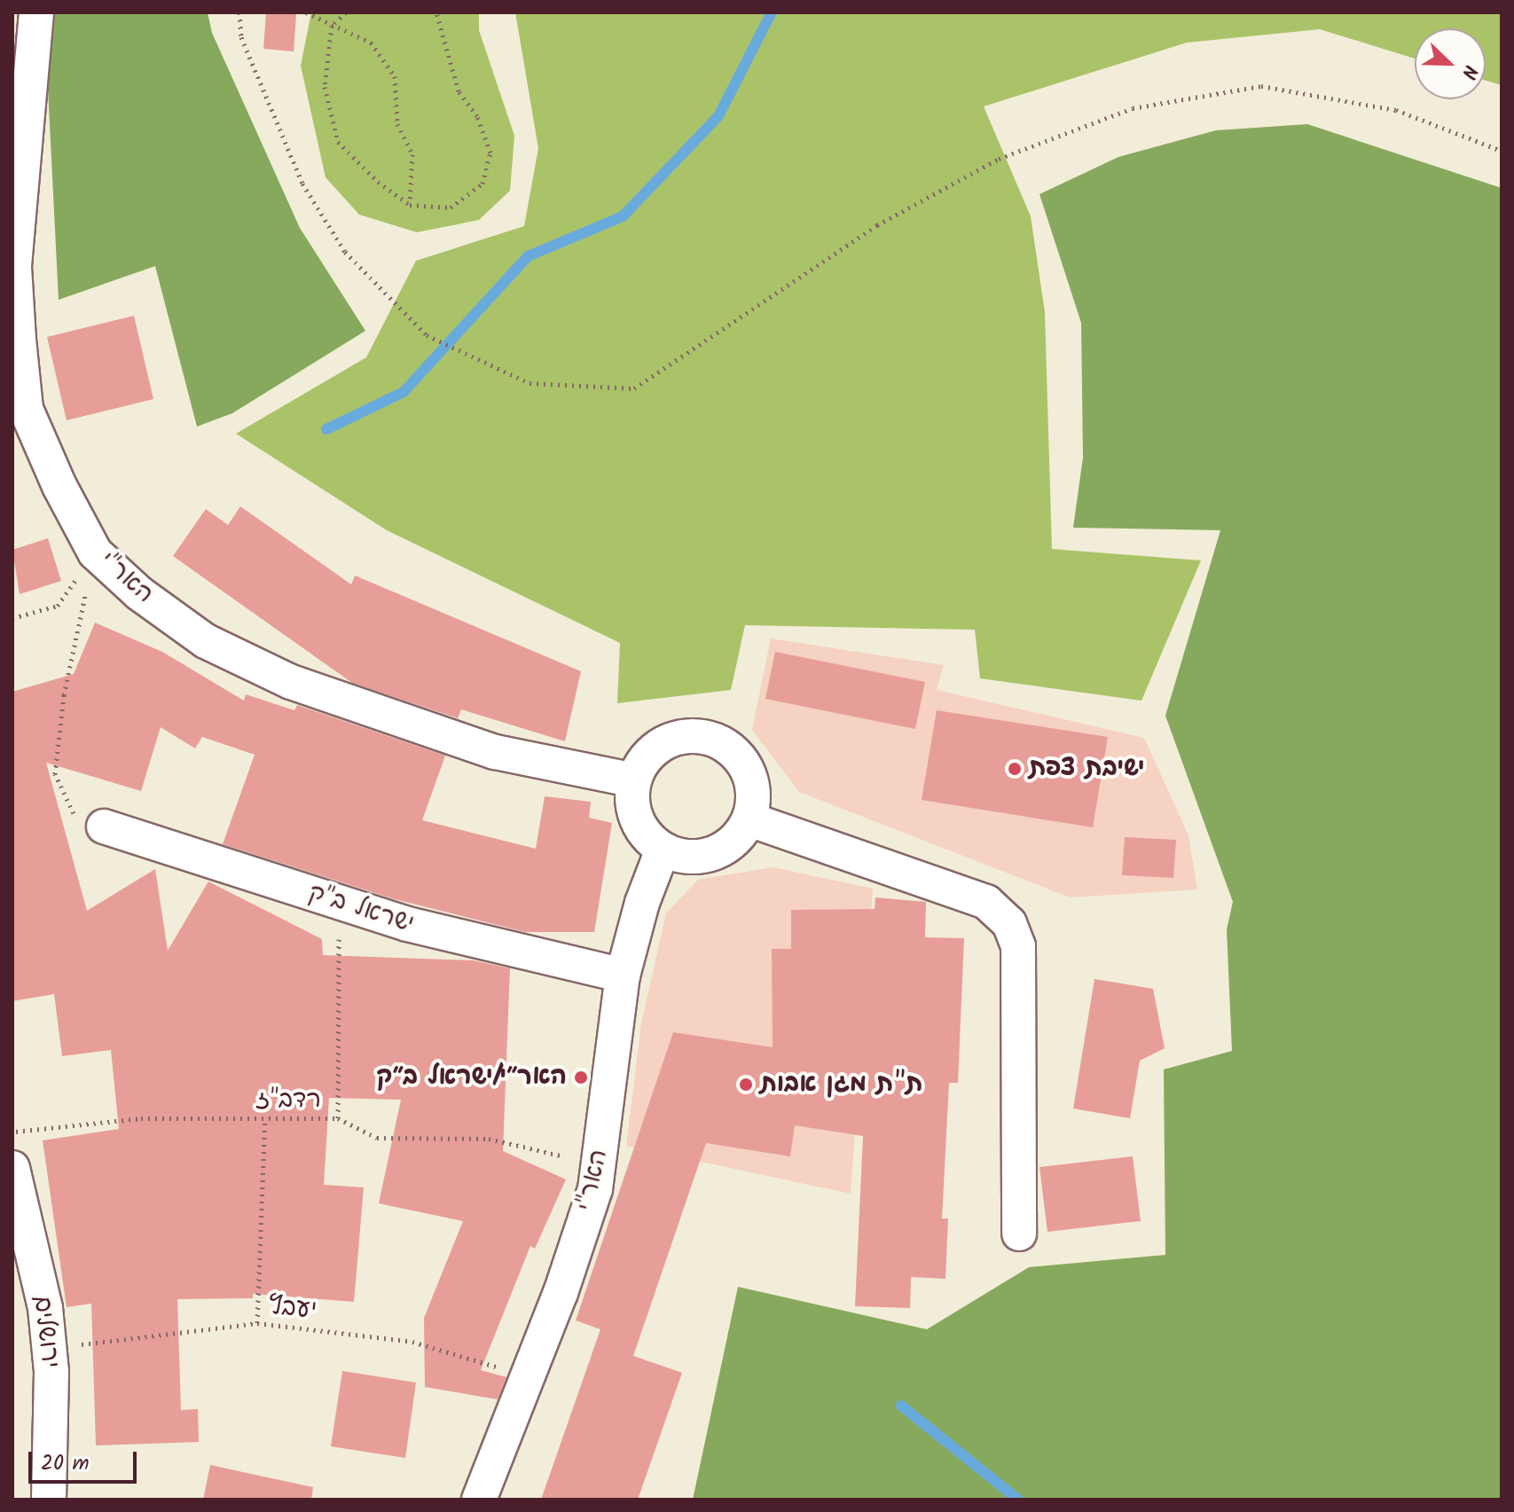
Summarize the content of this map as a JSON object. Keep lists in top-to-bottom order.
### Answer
{
  "streets": {
    "street": ["האר\"י", "ישראל ב\"ק", "ירושלים"],
    "path": ["רדב\"ז", "יעבץ"]
  },
  "crossings": [
    ["האר\"י", "ישראל ב\"ק"],
    ["האר\"י", "רדב\"ז"],
    ["האר\"י", "יעבץ"],
    ["יעבץ", "ירושלים"]
  ],
  "places": ["ישיבת צפת", "האר״י/ישראל ב״ק", "ת\"ת מגן אבות"],
  "scale_bar": "20 m",
  "north": "bottom right"
}
